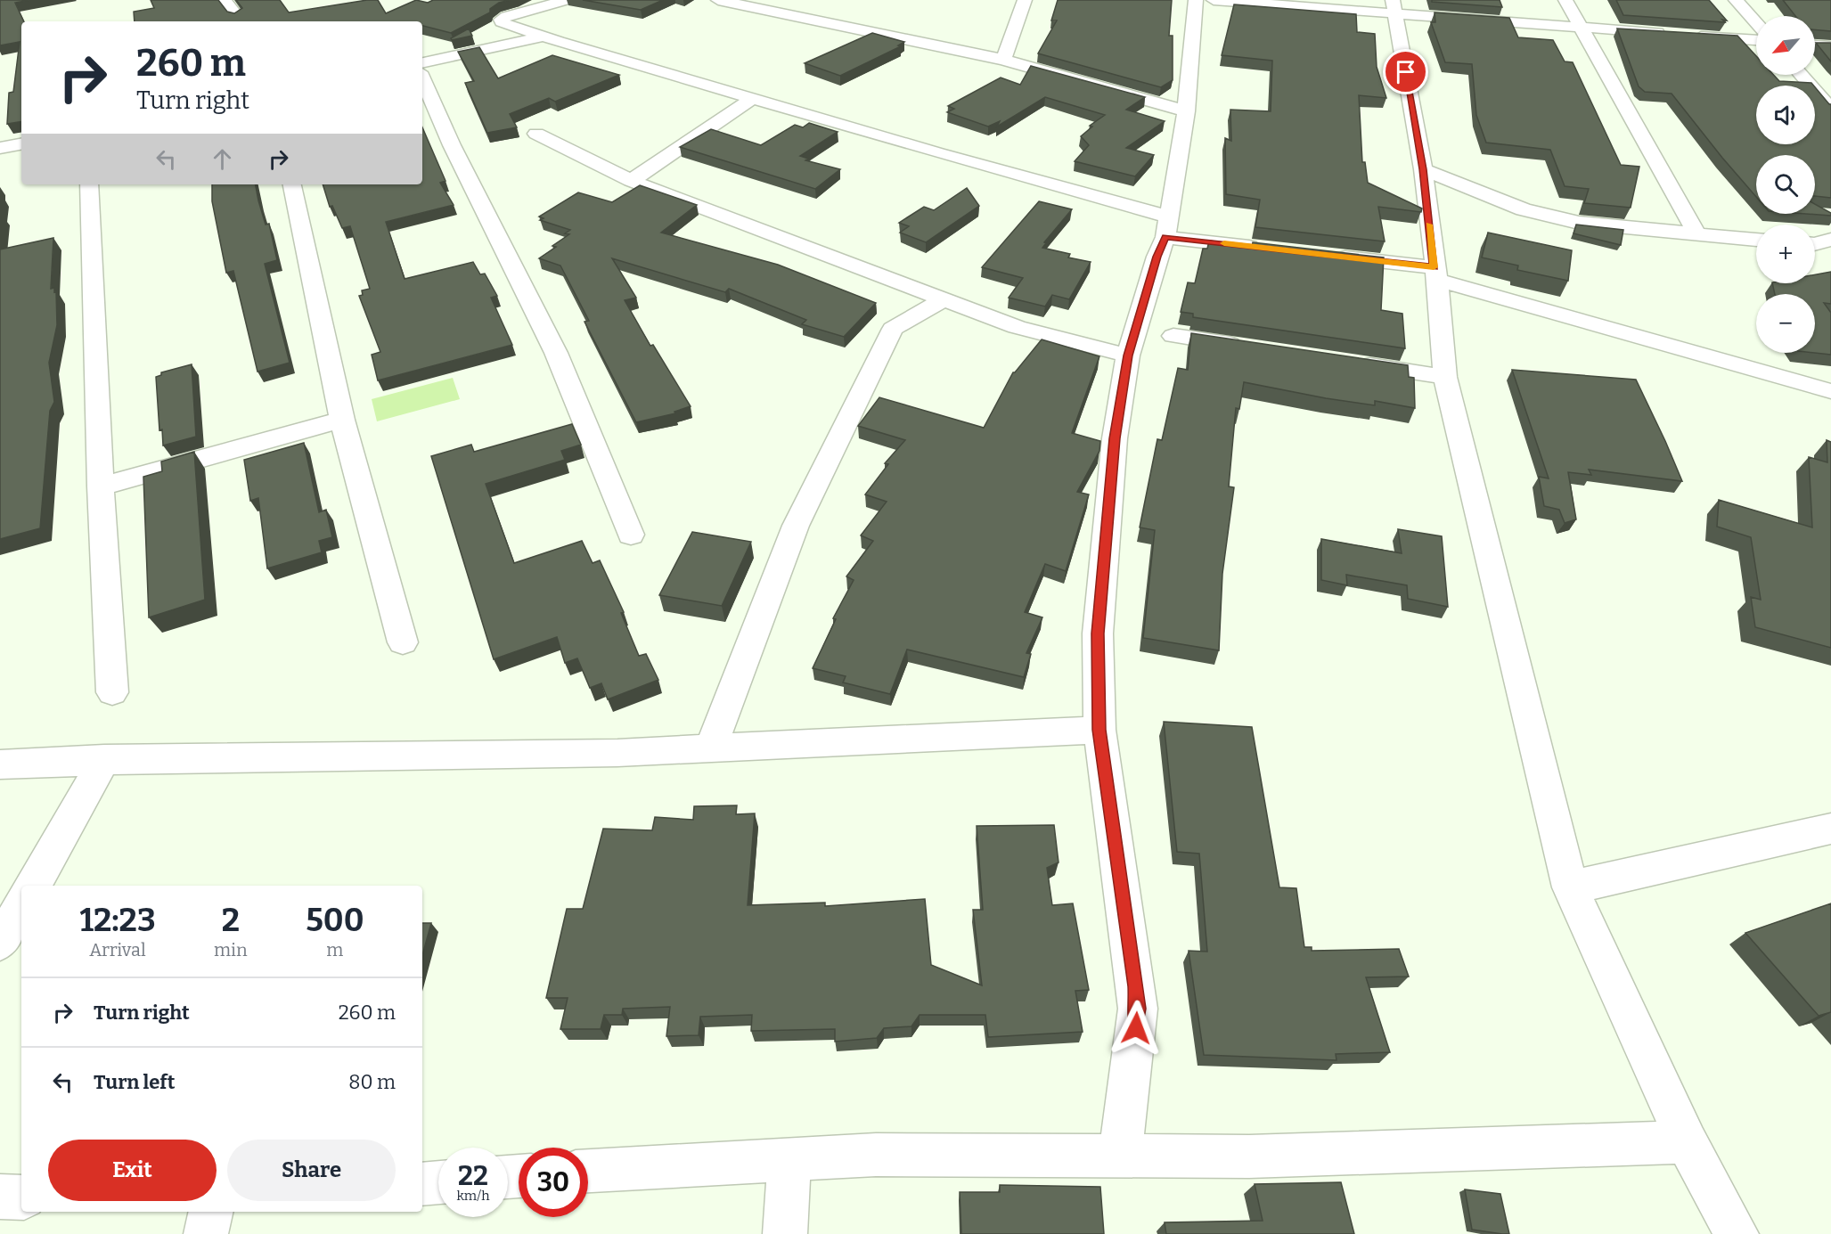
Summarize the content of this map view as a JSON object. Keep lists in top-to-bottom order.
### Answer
{
  "north": "bottom left",
  "page": {
    "map_buttons": ["+", "−"],
    "turn": ["260 m", "Turn right"],
    "eta": [
      "12:23",
      "Arrival",
      "2",
      "min",
      "500",
      "m"
    ],
    "list": [
      {
        "name": "Turn right",
        "value": "260 m"
      },
      {
        "name": "Turn left",
        "value": "80 m"
      }
    ],
    "buttons": ["Exit", "Share"],
    "speed": "22 km/h",
    "limit": "30"
  }
}
